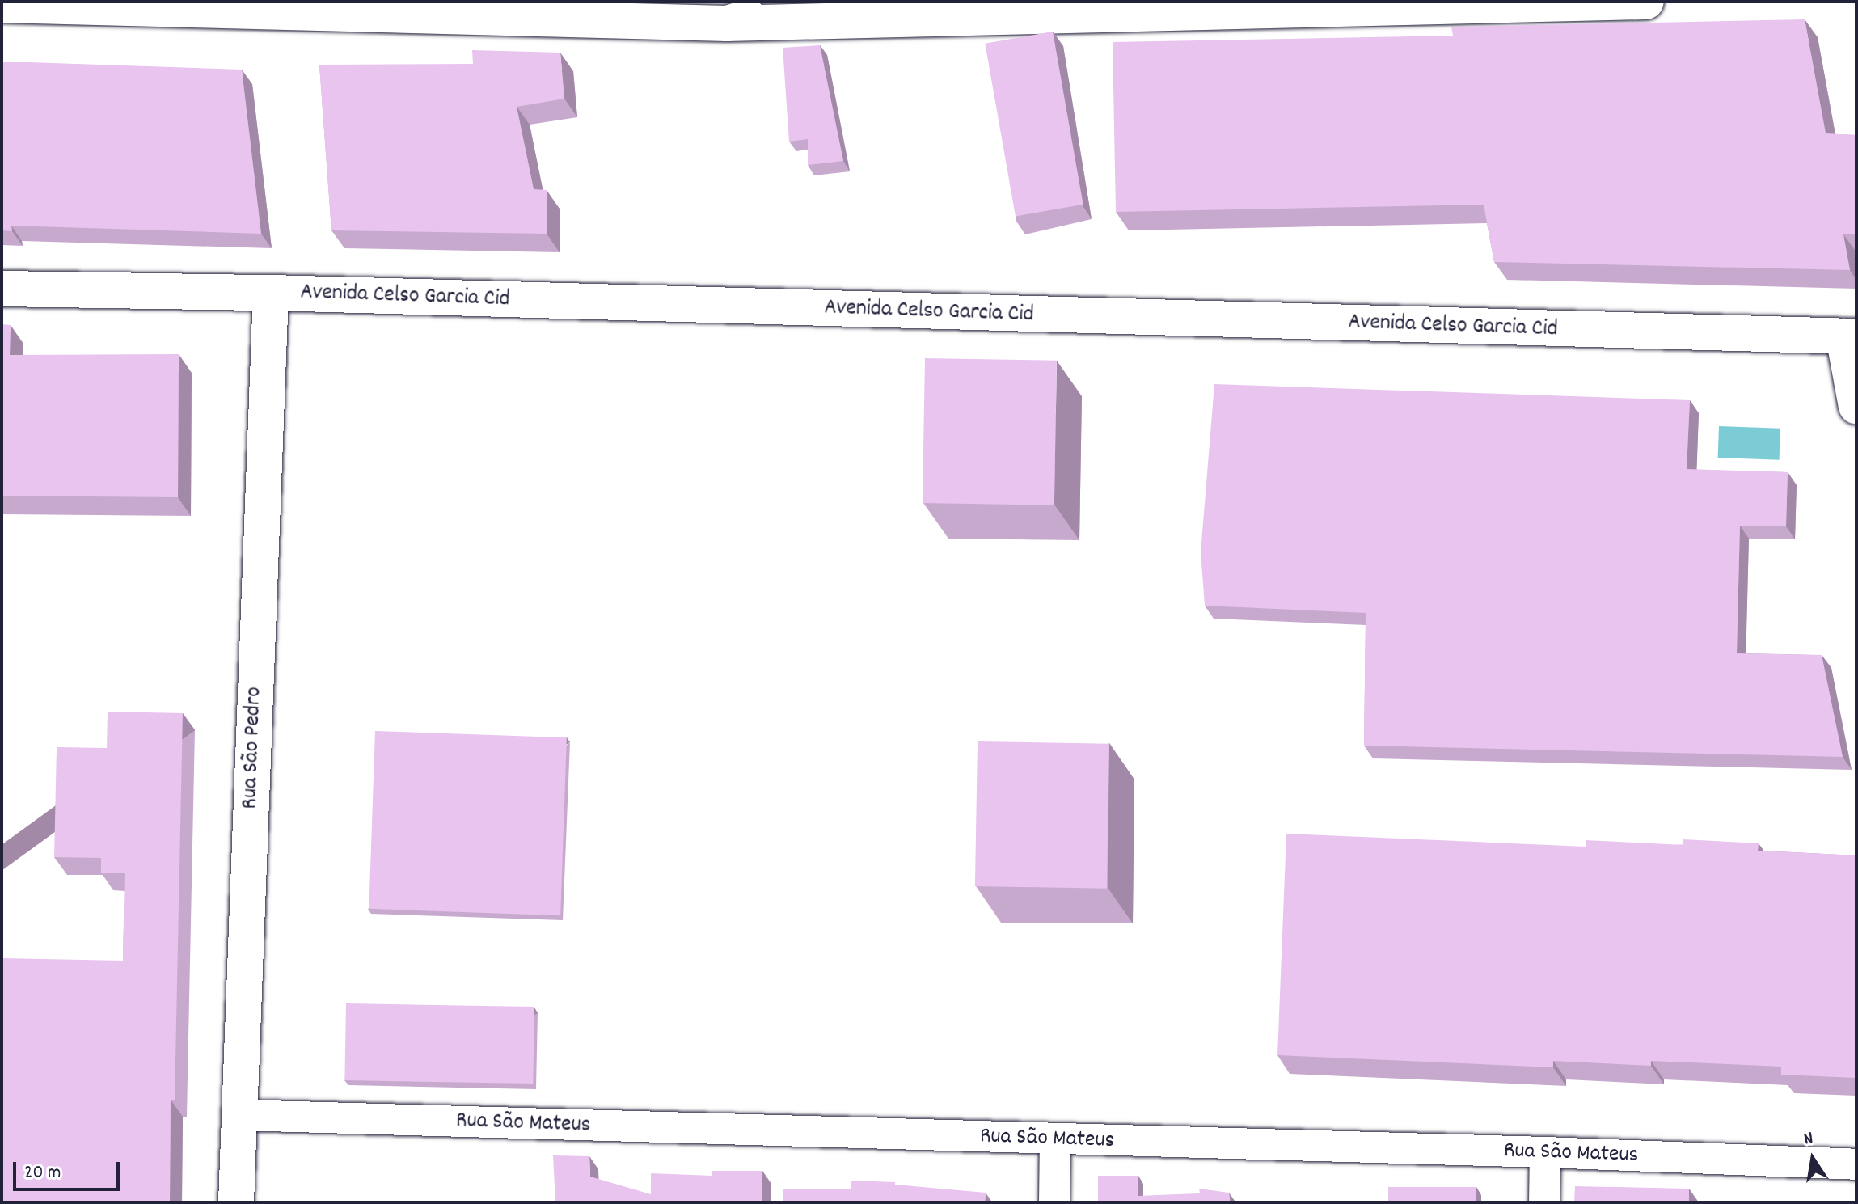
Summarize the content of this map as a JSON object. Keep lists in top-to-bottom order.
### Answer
{
  "streets": {
    "street": ["Avenida Celso Garcia Cid", "Rua São Pedro", "Rua São Mateus"]
  },
  "crossings": [
    ["Avenida Celso Garcia Cid", "Rua São Pedro"],
    ["Rua São Pedro", "Rua São Mateus"]
  ],
  "scale_bar": "20 m",
  "north": "top"
}
